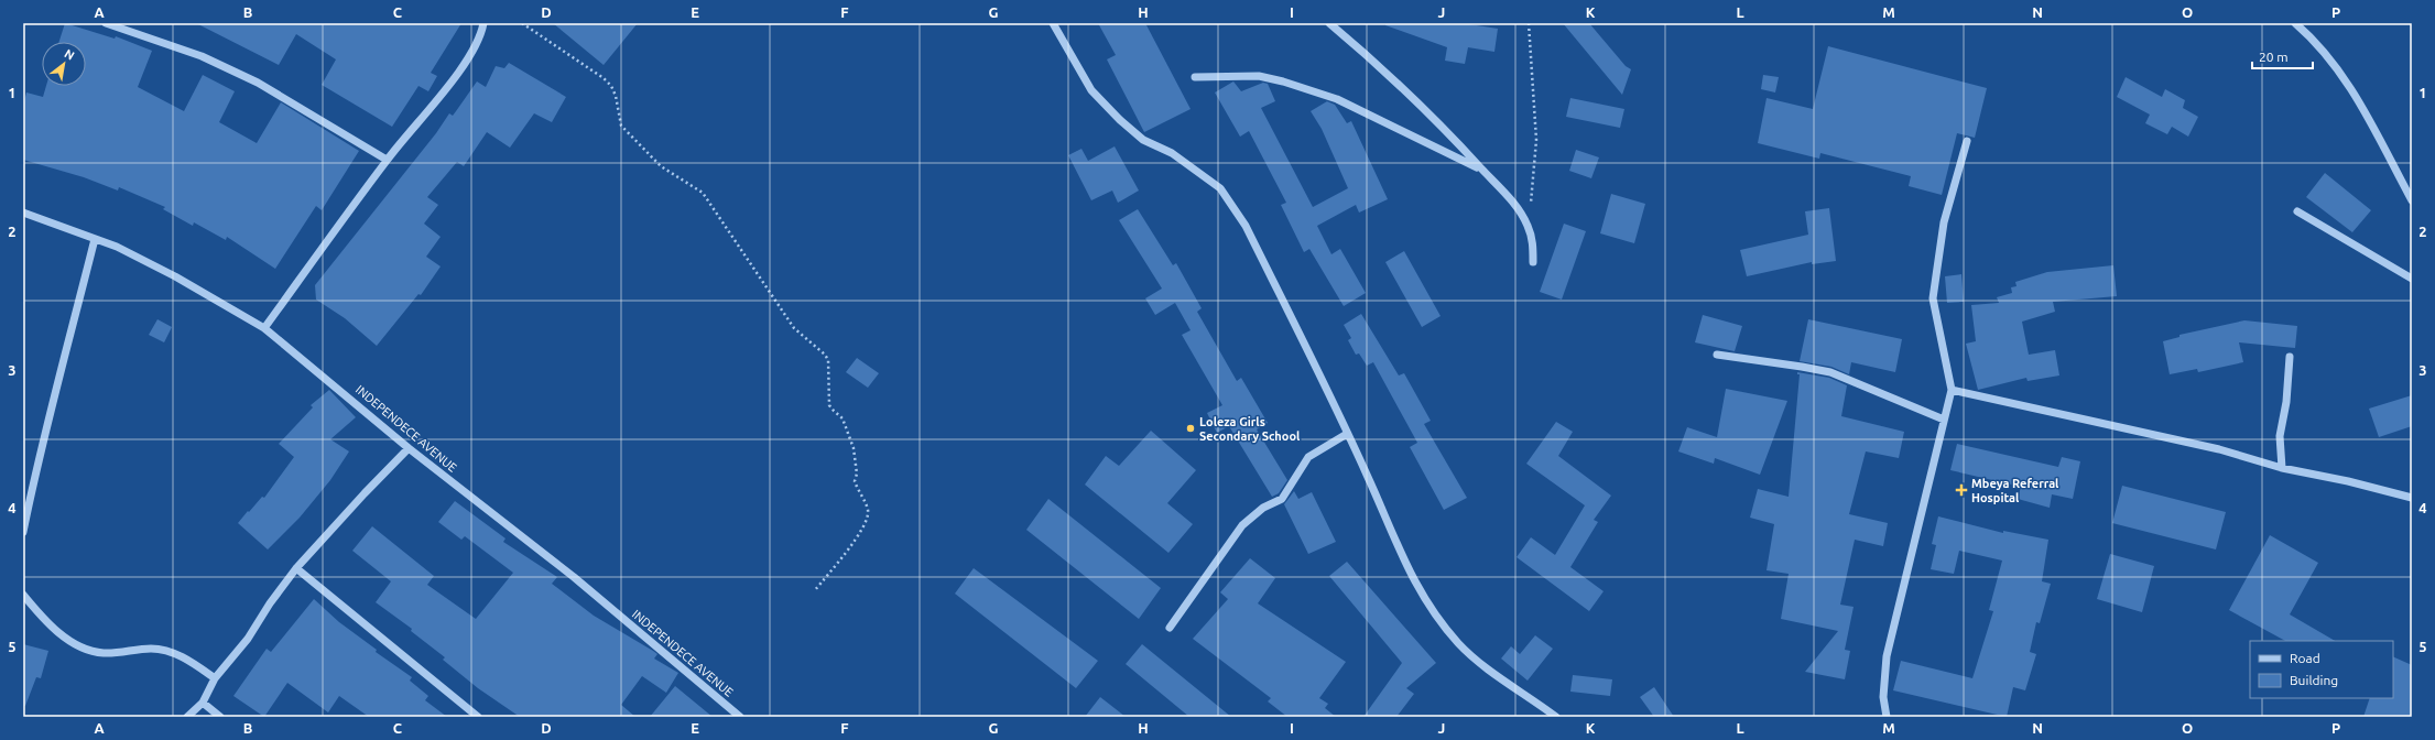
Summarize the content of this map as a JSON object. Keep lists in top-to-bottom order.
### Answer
{
  "streets": {
    "street": ["INDEPENDECE AVENUE"]
  },
  "places": {
    "other": ["Loleza Girls Secondary School"],
    "health": ["Mbeya Referral Hospital"]
  },
  "legend": ["Road", "Building"],
  "scale_bar": "20 m",
  "north": "top right",
  "grid": {
    "columns": [
      "A",
      "B",
      "C",
      "D",
      "E",
      "F",
      "G",
      "H",
      "I",
      "J",
      "K",
      "L",
      "M",
      "N",
      "O",
      "P"
    ],
    "rows": [
      "1",
      "2",
      "3",
      "4",
      "5"
    ]
  }
}
